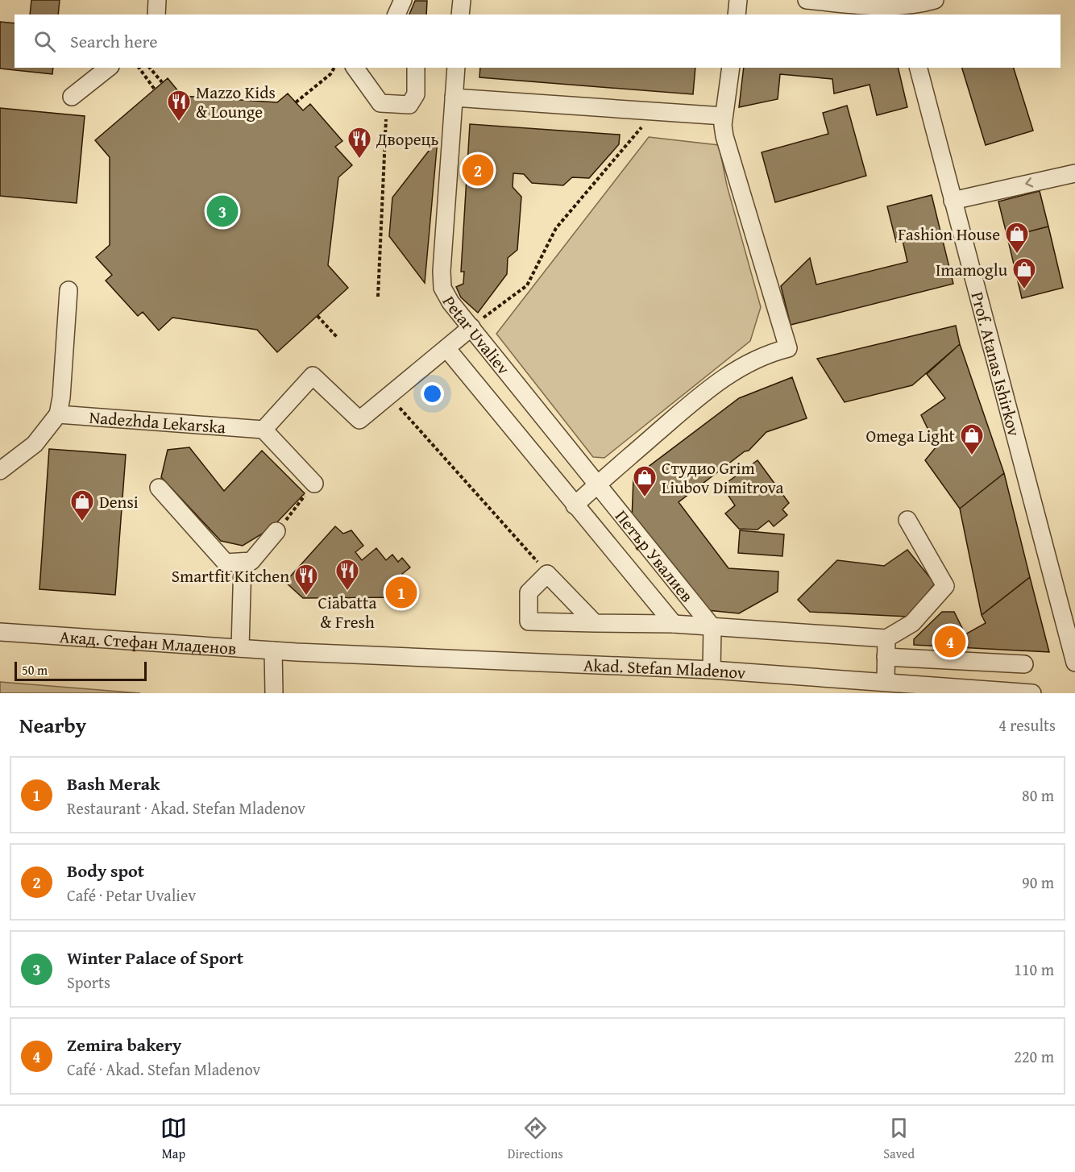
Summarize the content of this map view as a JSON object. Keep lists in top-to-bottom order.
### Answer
{
  "streets": {
    "street": [
      "Petar Uvaliev",
      "Prof. Atanas Ishirkov",
      "Nadezhda Lekarska",
      "Петър Увалиев",
      "Акад. Стефан Младенов",
      "Akad. Stefan Mladenov"
    ]
  },
  "crossings": [
    ["Petar Uvaliev", "Петър Увалиев"],
    ["Акад. Стефан Младенов", "Akad. Stefan Mladenov"]
  ],
  "places": {
    "restaurant": [
      "Mazzo Kids & Lounge",
      "Дворець",
      "Ciabatta & Fresh",
      "Smartfit Kitchen"
    ],
    "shop": [
      "Fashion House",
      "Imamoglu",
      "Omega Light",
      "Студио Grim Liubov Dimitrova",
      "Densi"
    ]
  },
  "scale_bar": "50 m",
  "page": {
    "search": "Search here",
    "pins": [
      "2",
      "3",
      "1",
      "4"
    ],
    "scale": "50 m",
    "heading": ["Nearby", "4 results"],
    "list": [
      {
        "mark": "1",
        "name": "Bash Merak",
        "note": "Restaurant · Akad. Stefan Mladenov",
        "value": "80 m"
      },
      {
        "mark": "2",
        "name": "Body spot",
        "note": "Café · Petar Uvaliev",
        "value": "90 m"
      },
      {
        "mark": "3",
        "name": "Winter Palace of Sport",
        "note": "Sports",
        "value": "110 m"
      },
      {
        "mark": "4",
        "name": "Zemira bakery",
        "note": "Café · Akad. Stefan Mladenov",
        "value": "220 m"
      }
    ],
    "nav": ["Map", "Directions", "Saved"]
  }
}
